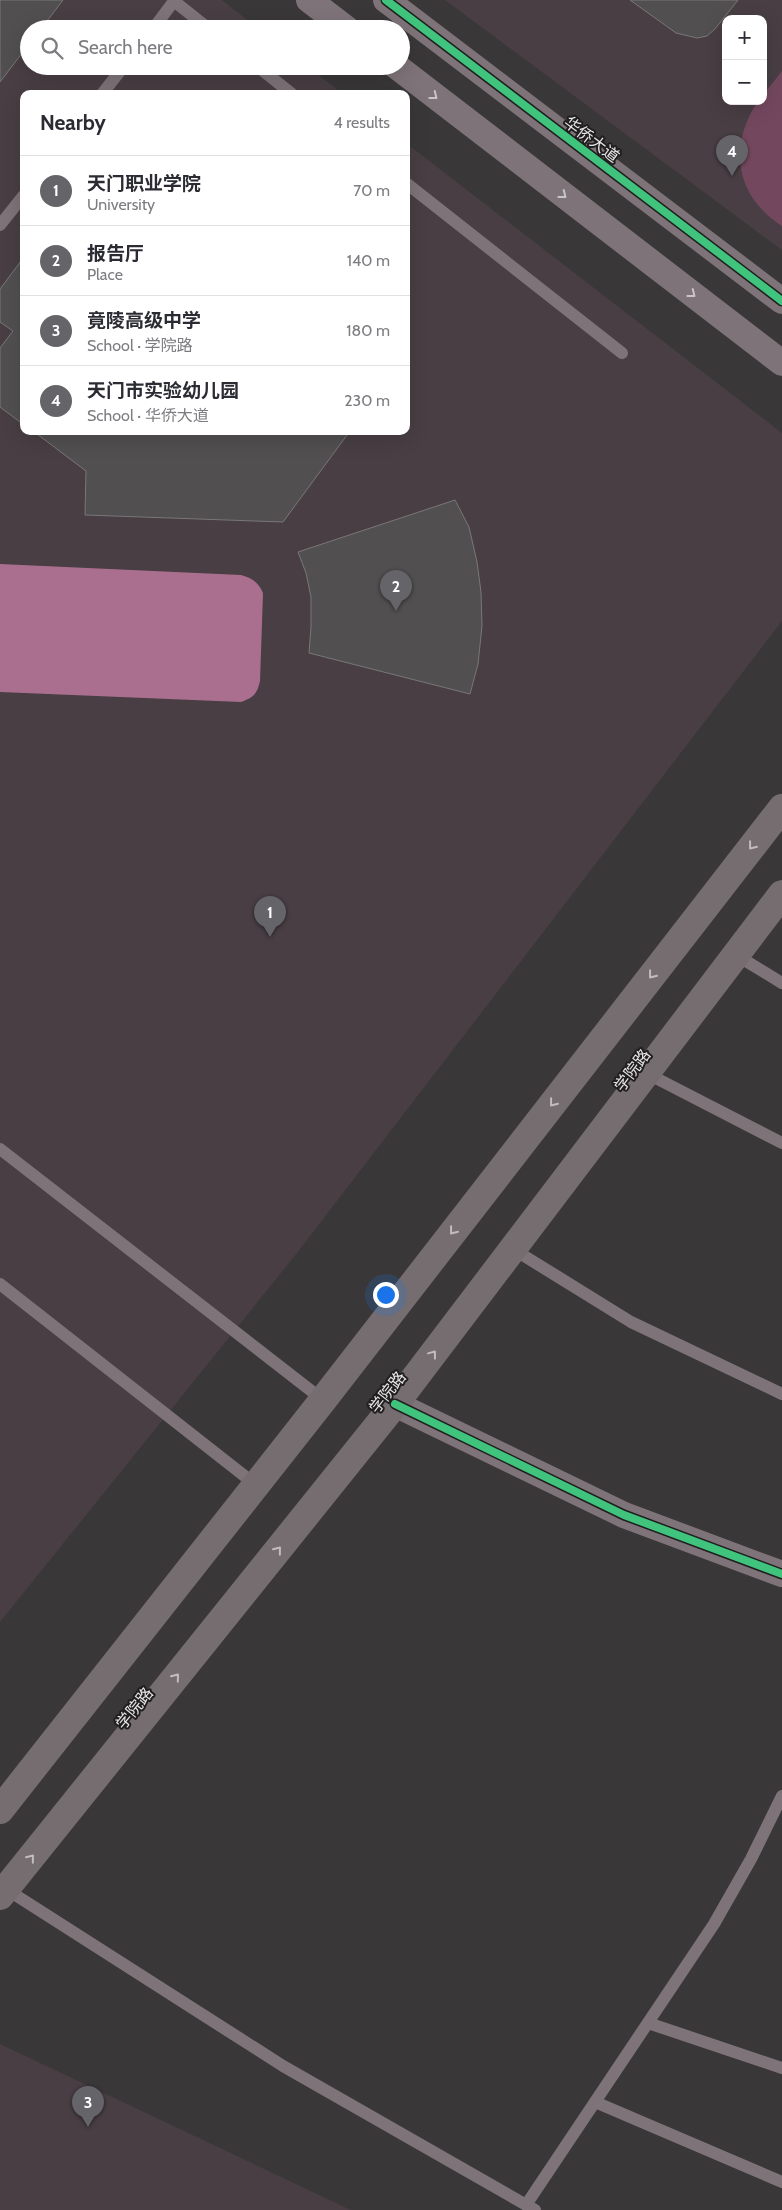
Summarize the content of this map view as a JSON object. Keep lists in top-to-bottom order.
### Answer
{
  "streets": {
    "main road": ["学院路"],
    "street": ["华侨大道"]
  },
  "page": {
    "map_buttons": ["+", "−"],
    "search": "Search here",
    "heading": ["Nearby", "4 results"],
    "pins": [
      "4",
      "2",
      "1",
      "3"
    ],
    "list": [
      {
        "mark": "1",
        "name": "天门职业学院",
        "note": "University",
        "value": "70 m"
      },
      {
        "mark": "2",
        "name": "报告厅",
        "note": "Place",
        "value": "140 m"
      },
      {
        "mark": "3",
        "name": "竟陵高级中学",
        "note": "School · 学院路",
        "value": "180 m"
      },
      {
        "mark": "4",
        "name": "天门市实验幼儿园",
        "note": "School · 华侨大道",
        "value": "230 m"
      }
    ]
  }
}
